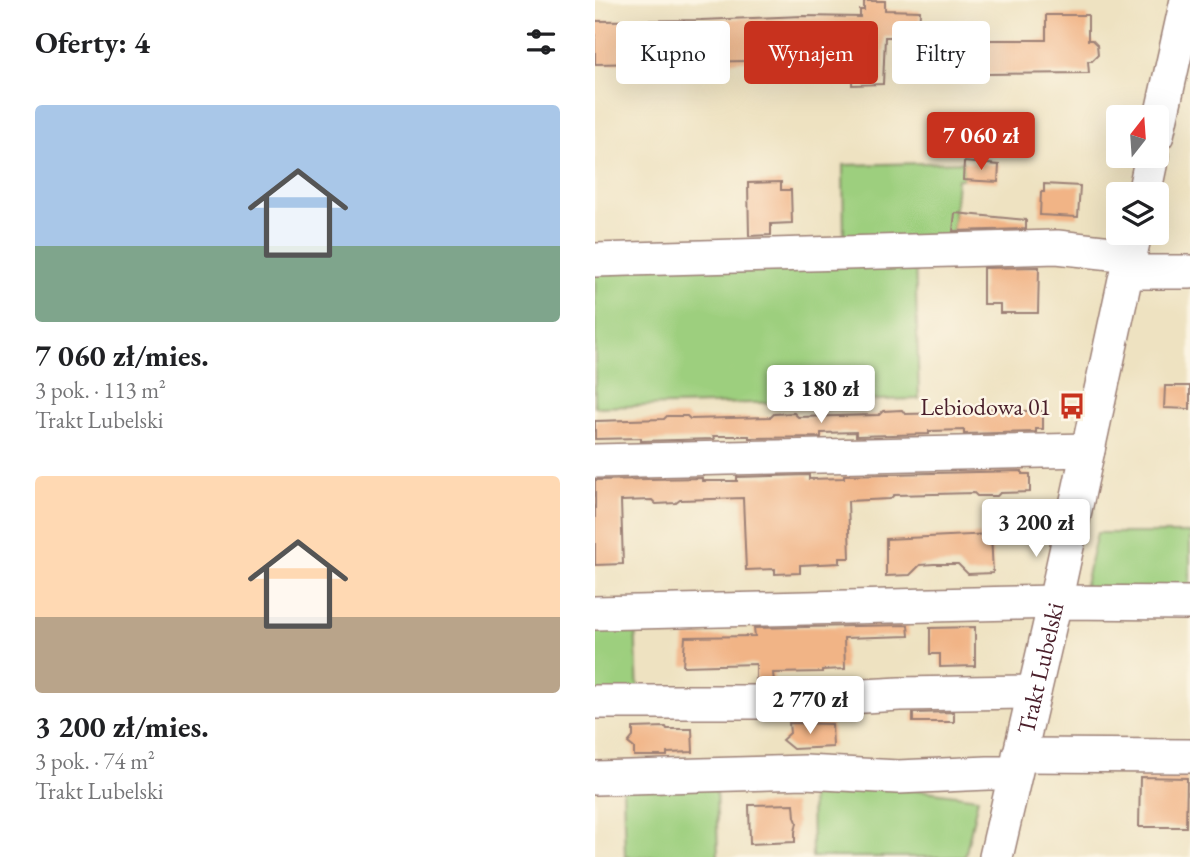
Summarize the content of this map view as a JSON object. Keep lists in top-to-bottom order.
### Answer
{
  "streets": {
    "street": ["Trakt Lubelski"]
  },
  "places": {
    "bus stop": ["Lebiodowa 01"]
  },
  "north": "top",
  "page": {
    "heading": "Oferty: 4",
    "chip": ["Kupno", "Wynajem", "Filtry"],
    "list": [
      {
        "name": "7 060 zł/mies.",
        "note": "3 pok. · 113 m² · Trakt Lubelski"
      },
      {
        "name": "3 200 zł/mies.",
        "note": "3 pok. · 74 m² · Trakt Lubelski"
      }
    ],
    "price": [
      "7 060 zł",
      "3 180 zł",
      "3 200 zł",
      "2 770 zł"
    ]
  }
}
